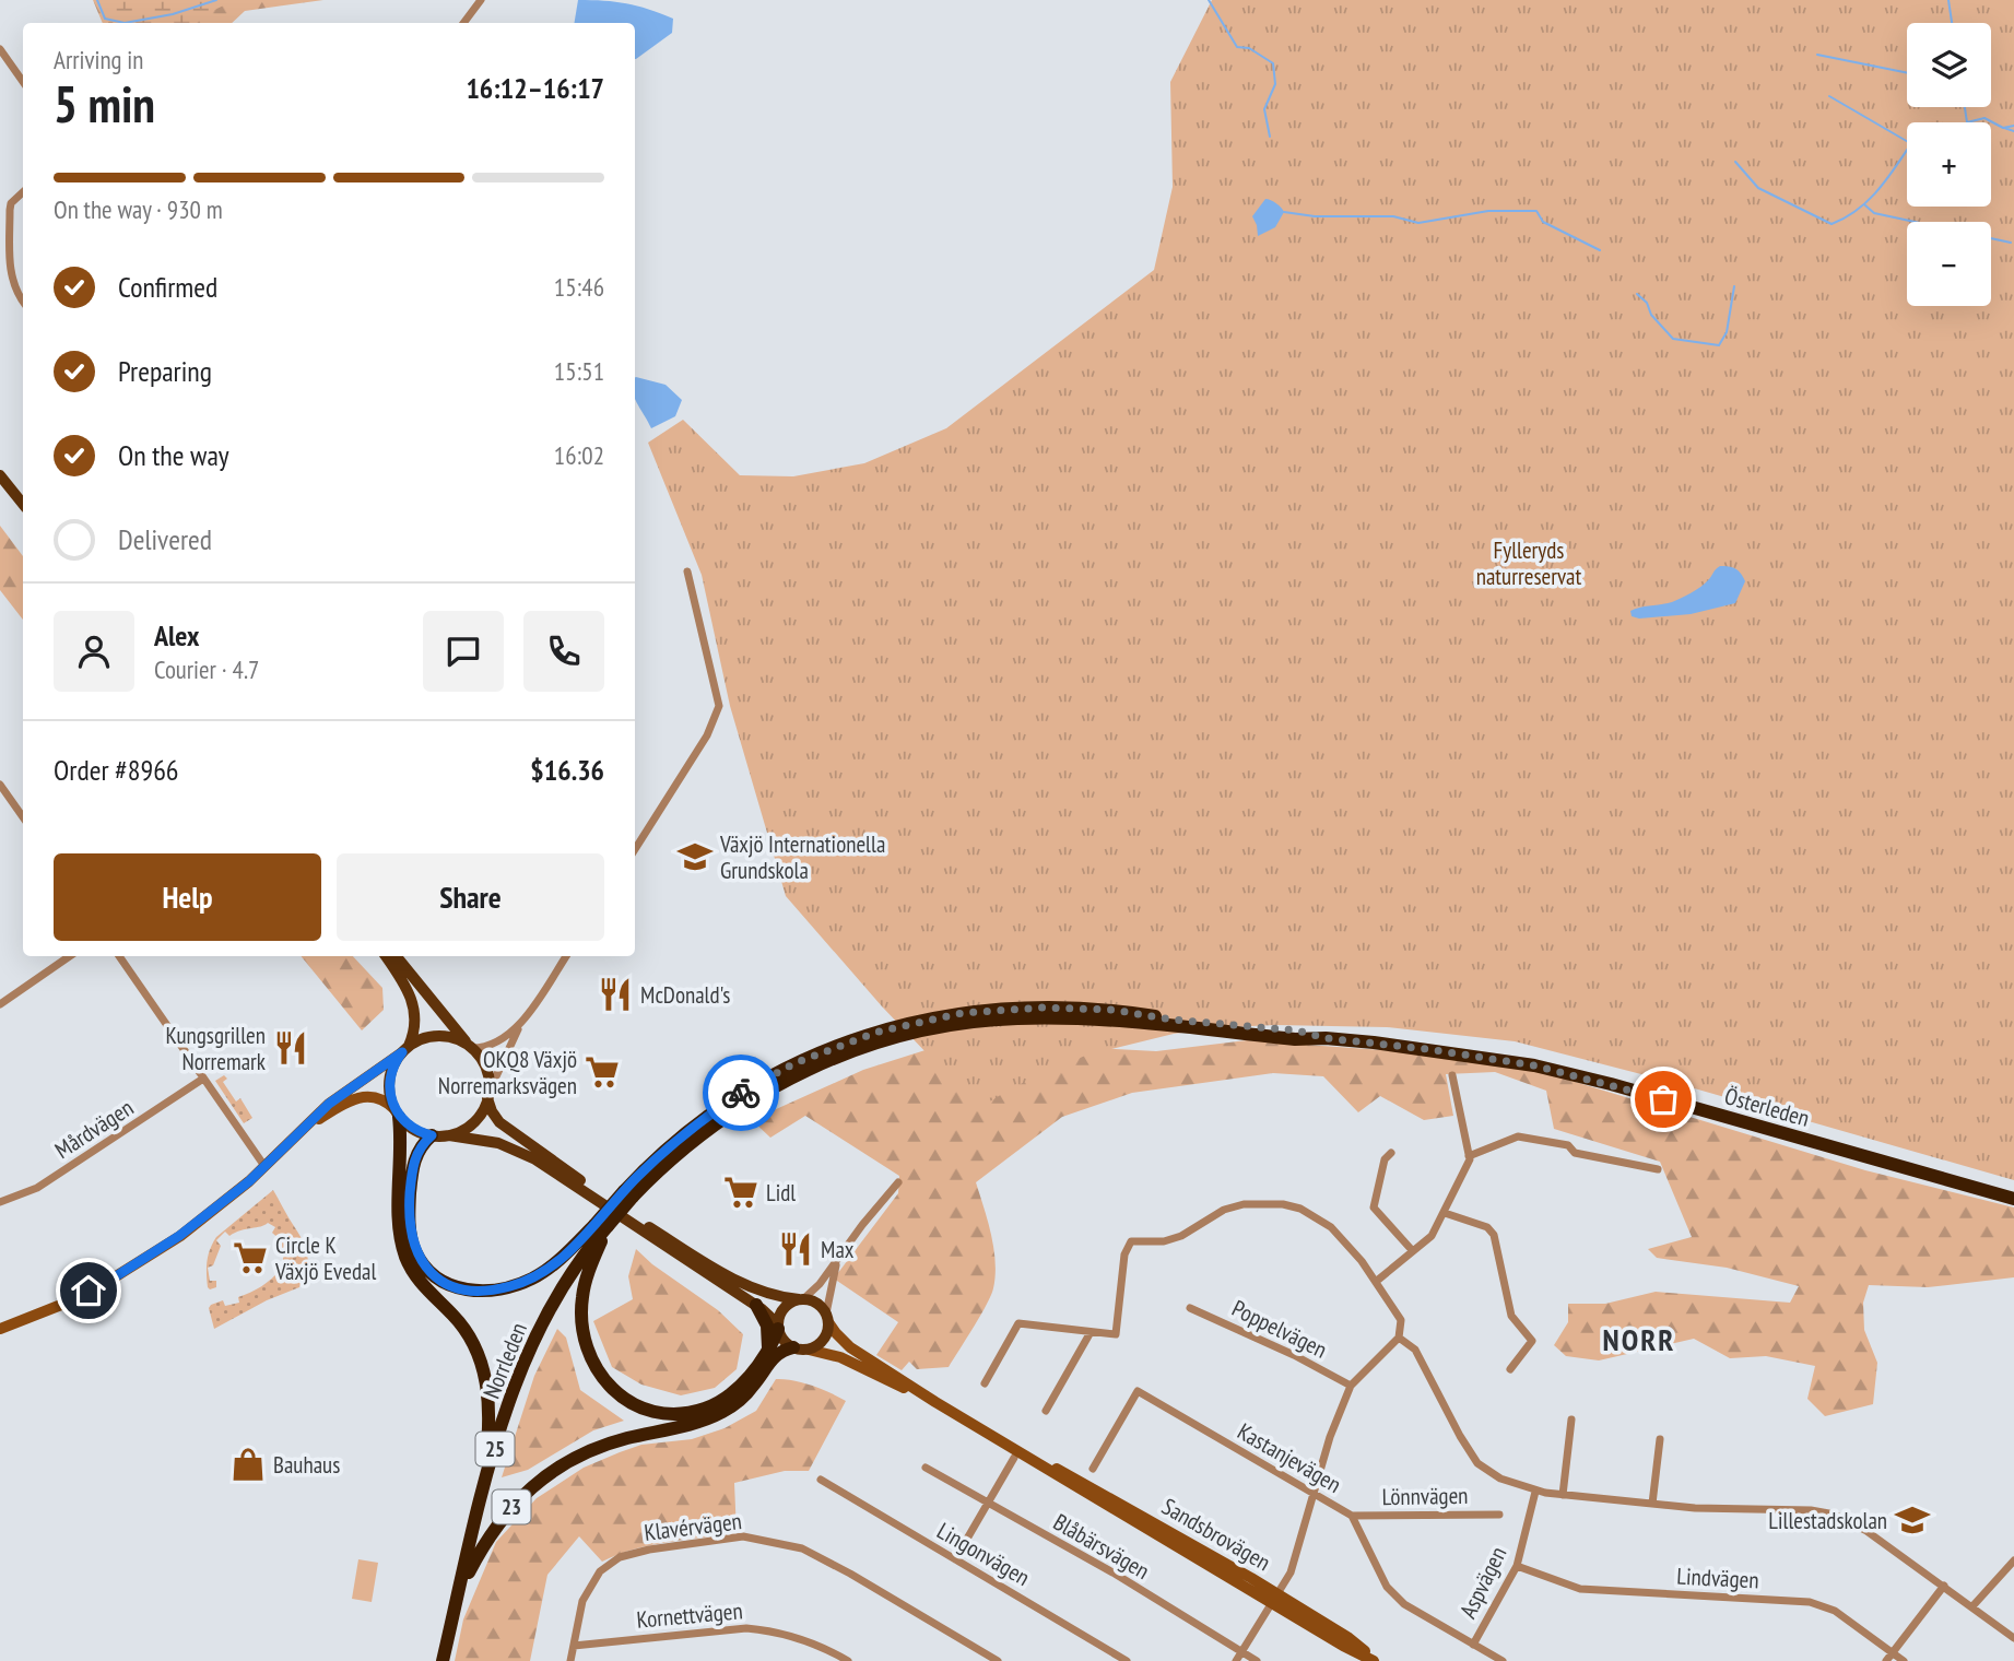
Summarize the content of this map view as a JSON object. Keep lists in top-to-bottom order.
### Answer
{
  "streets": {
    "highway": [
      "Österleden",
      "Norrleden",
      "25",
      "23"
    ],
    "main road": ["Sandsbrovägen"],
    "street": [
      "Mårdvägen",
      "Poppelvägen",
      "Kastanjevägen",
      "Lönnvägen",
      "Klavérvägen",
      "Blåbärsvägen",
      "Lingonvägen",
      "Lindvägen",
      "Aspvägen",
      "Kornettvägen"
    ]
  },
  "crossings": [
    ["Österleden", "Norrleden"],
    ["Norrleden", "23"],
    ["Kastanjevägen", "Lönnvägen"],
    ["Kastanjevägen", "Aspvägen"],
    ["23", "Sandsbrovägen"],
    ["Klavérvägen", "Kornettvägen"],
    ["Lindvägen", "Aspvägen"]
  ],
  "districts": ["NORR"],
  "parks": ["Fylleryds naturreservat"],
  "places": {
    "school or university": ["Växjö Internationella Grundskola", "Lillestadskolan"],
    "restaurant": ["McDonald's", "Kungsgrillen Norremark", "Max"],
    "supermarket": ["OKQ8 Växjö Norremarksvägen", "Lidl", "Circle K Växjö Evedal"],
    "shop": ["Bauhaus"]
  },
  "page": {
    "map_buttons": ["+", "−"],
    "heading": ["5 min", "Arriving in", "16:12–16:17"],
    "panel": [
      "Alex",
      "Courier · 4.7",
      "Order #8966",
      "$16.36"
    ],
    "bar": "On the way · 930 m",
    "list": [
      ["Confirmed", "15:46"],
      ["Preparing", "15:51"],
      ["On the way", "16:02"],
      "Delivered"
    ],
    "buttons": ["Help", "Share"]
  }
}
